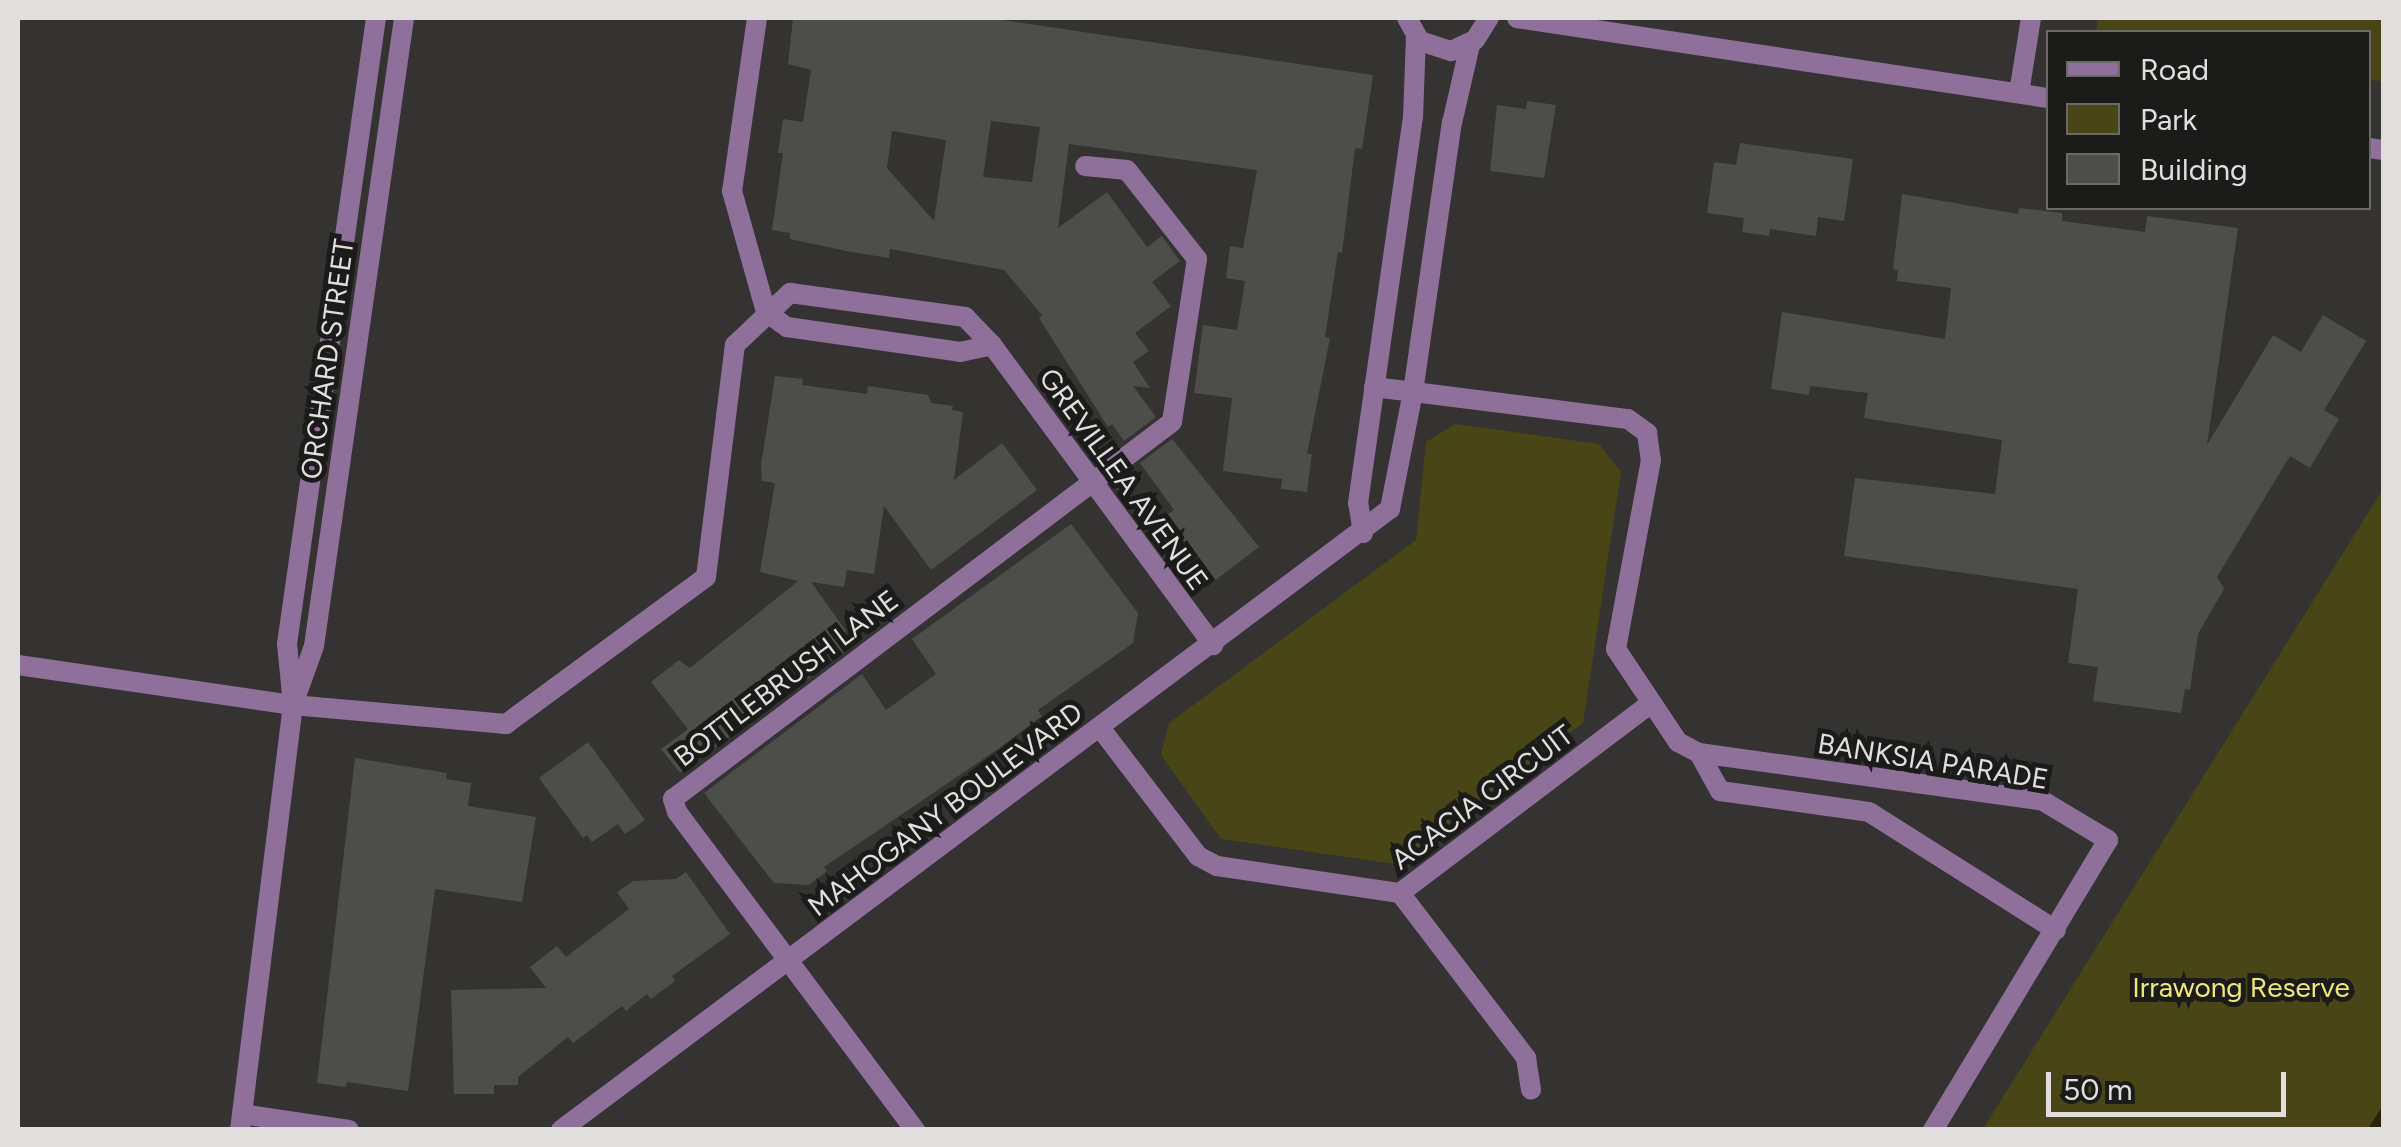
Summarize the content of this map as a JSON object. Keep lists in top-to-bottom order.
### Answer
{
  "streets": {
    "street": [
      "ORCHARD STREET",
      "GREVILLEA AVENUE",
      "BOTTLEBRUSH LANE",
      "BANKSIA PARADE",
      "ACACIA CIRCUIT",
      "MAHOGANY BOULEVARD"
    ]
  },
  "crossings": [
    ["ORCHARD STREET", "GREVILLEA AVENUE"],
    ["GREVILLEA AVENUE", "BOTTLEBRUSH LANE"],
    ["GREVILLEA AVENUE", "MAHOGANY BOULEVARD"],
    ["BOTTLEBRUSH LANE", "MAHOGANY BOULEVARD"],
    ["BANKSIA PARADE", "ACACIA CIRCUIT"],
    ["ACACIA CIRCUIT", "MAHOGANY BOULEVARD"]
  ],
  "parks": ["Irrawong Reserve"],
  "legend": ["Road", "Park", "Building"],
  "scale_bar": "50 m"
}
